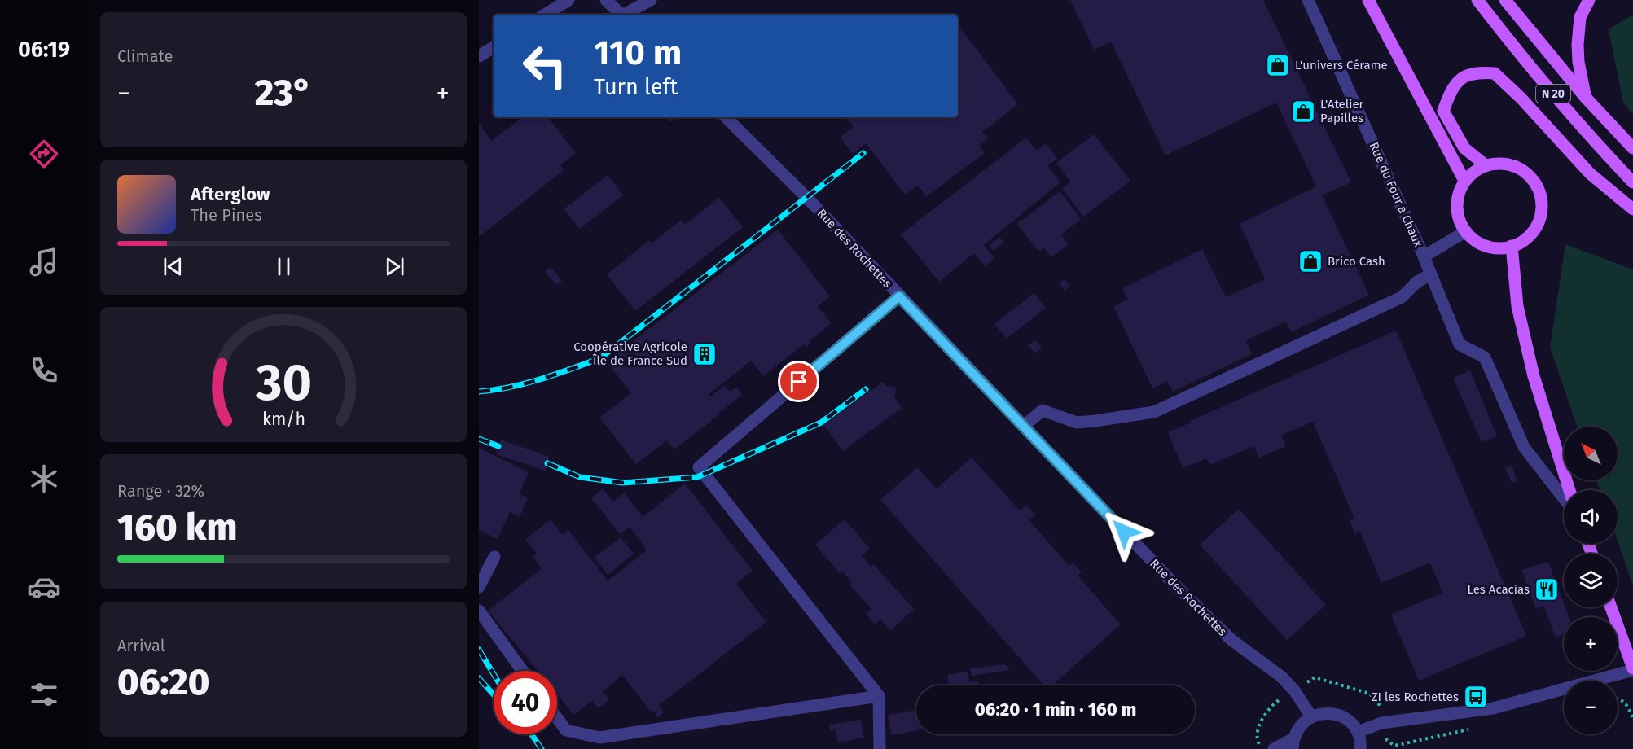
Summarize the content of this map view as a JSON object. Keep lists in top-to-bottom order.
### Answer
{
  "streets": {
    "main road": ["N 20"],
    "street": ["Rue du Four à Chaux", "Rue des Rochettes"]
  },
  "places": {
    "shop": ["L'univers Cérame", "L'Atelier Papilles", "Brico Cash"],
    "building": ["Coopérative Agricole Île de France Sud"],
    "restaurant": ["Les Acacias"],
    "bus stop": ["ZI les Rochettes"]
  },
  "north": "top left",
  "page": {
    "tabs": "06:19",
    "tile": [
      "Climate",
      ["Range · 32%", "160 km"],
      ["Arrival", "06:20"]
    ],
    "turn": ["110 m", "Turn left"],
    "heat": ["−", "23°", "+"],
    "song": ["Afterglow", "The Pines"],
    "map_buttons": ["+", "−"],
    "limit": "40",
    "trip": "06:20 · 1 min · 160 m",
    "gauge": ["30", "km/h"]
  }
}
